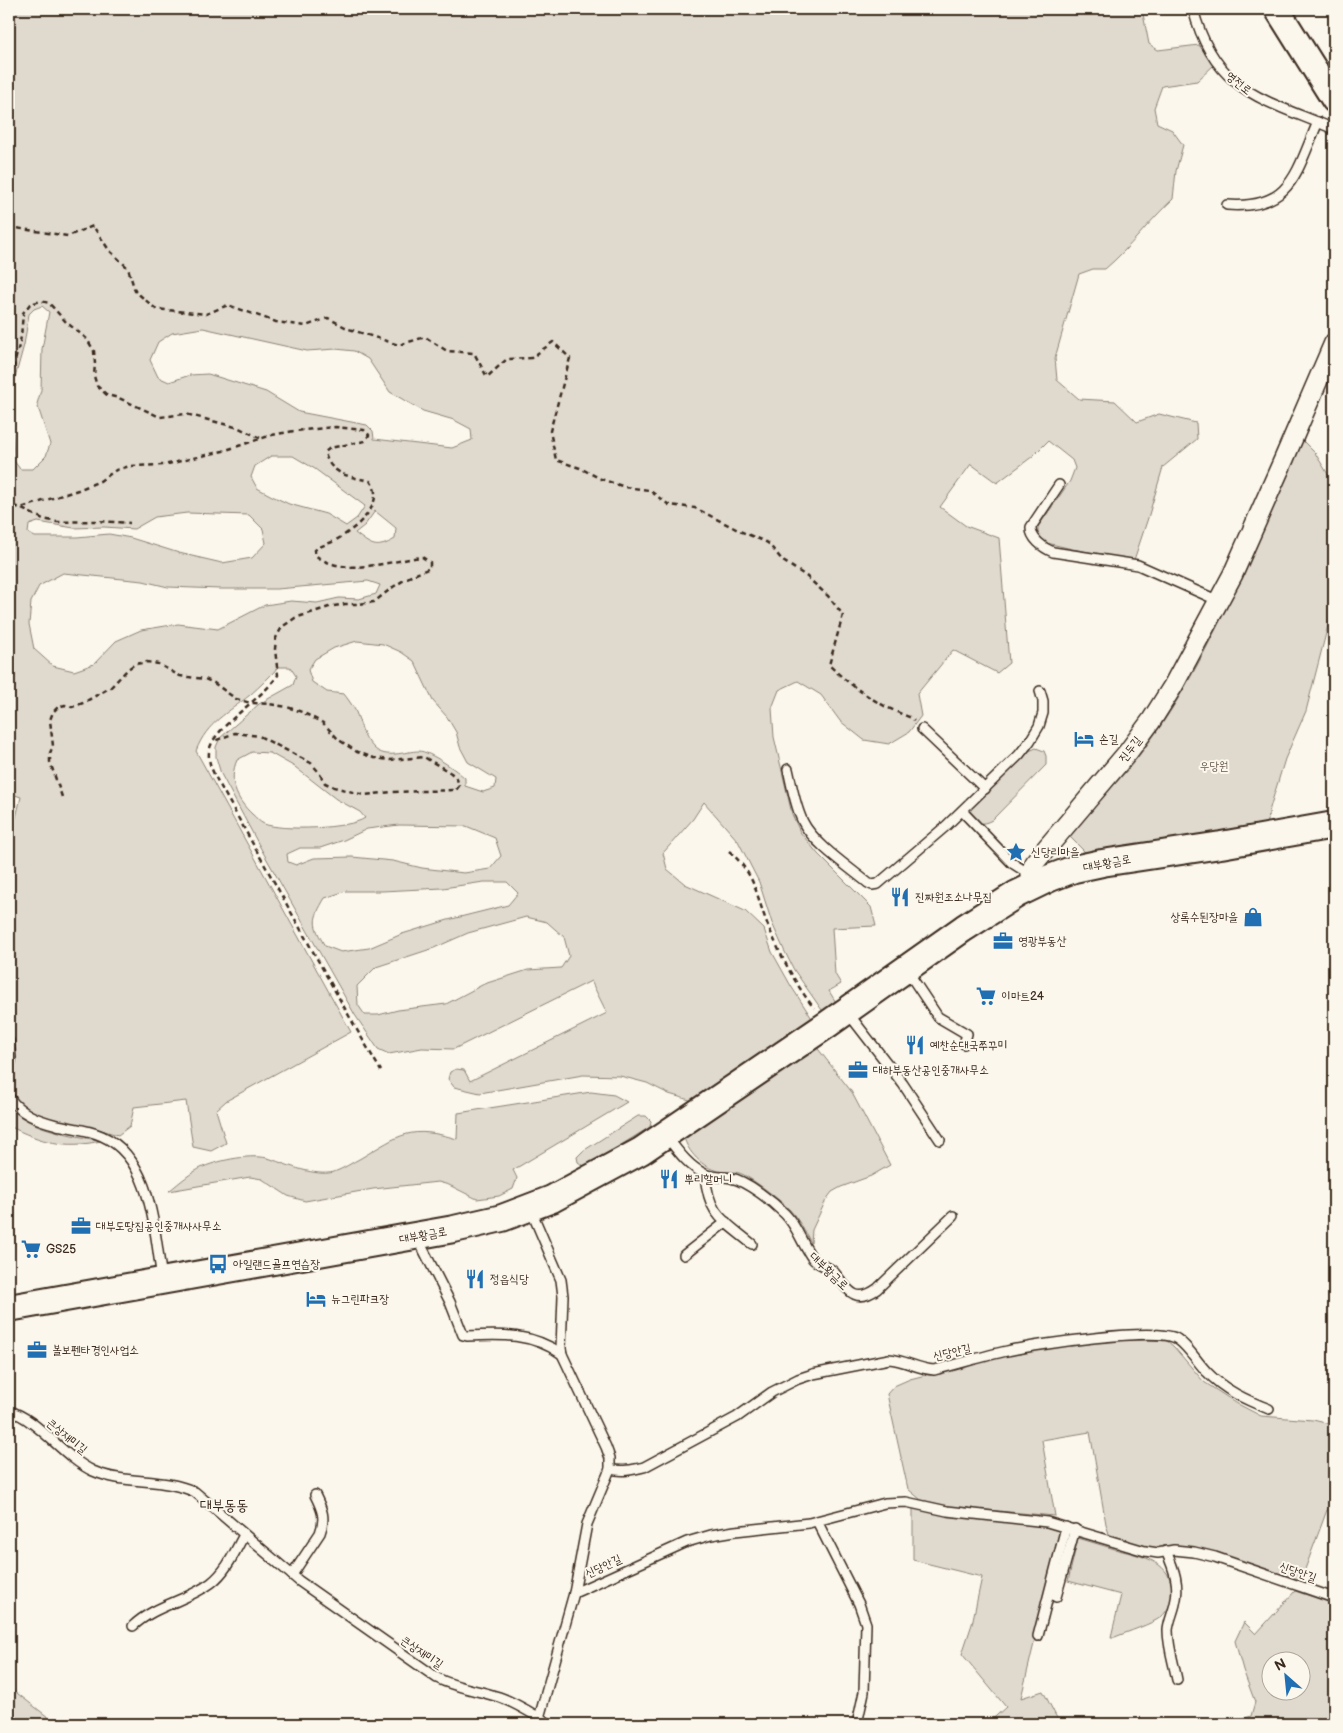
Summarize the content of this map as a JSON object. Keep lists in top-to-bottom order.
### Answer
{
  "streets": {
    "main road": ["대부황금로"],
    "street": ["진두길"],
    "lane": ["영전로", "신당안길", "큰상재미길"]
  },
  "crossings": [
    ["진두길", "대부황금로"],
    ["신당안길", "큰상재미길"]
  ],
  "districts": ["대부동동"],
  "parks": ["우당원"],
  "places": {
    "hotel": ["손길", "뉴그린파크장"],
    "place": ["신당리마을"],
    "restaurant": [
      "진짜원조소나무집",
      "예찬순대국쭈꾸미",
      "뿌리할머니",
      "정읍식당"
    ],
    "shop": ["상록수된장마을"],
    "office": [
      "영광부동산",
      "대하부동산공인중개사무소",
      "대부도땅집공인중개사사무소",
      "볼보펜타경인사업소"
    ],
    "supermarket": ["이마트24", "GS25"],
    "bus stop": ["아일랜드골프연습장"]
  },
  "north": "top left"
}
